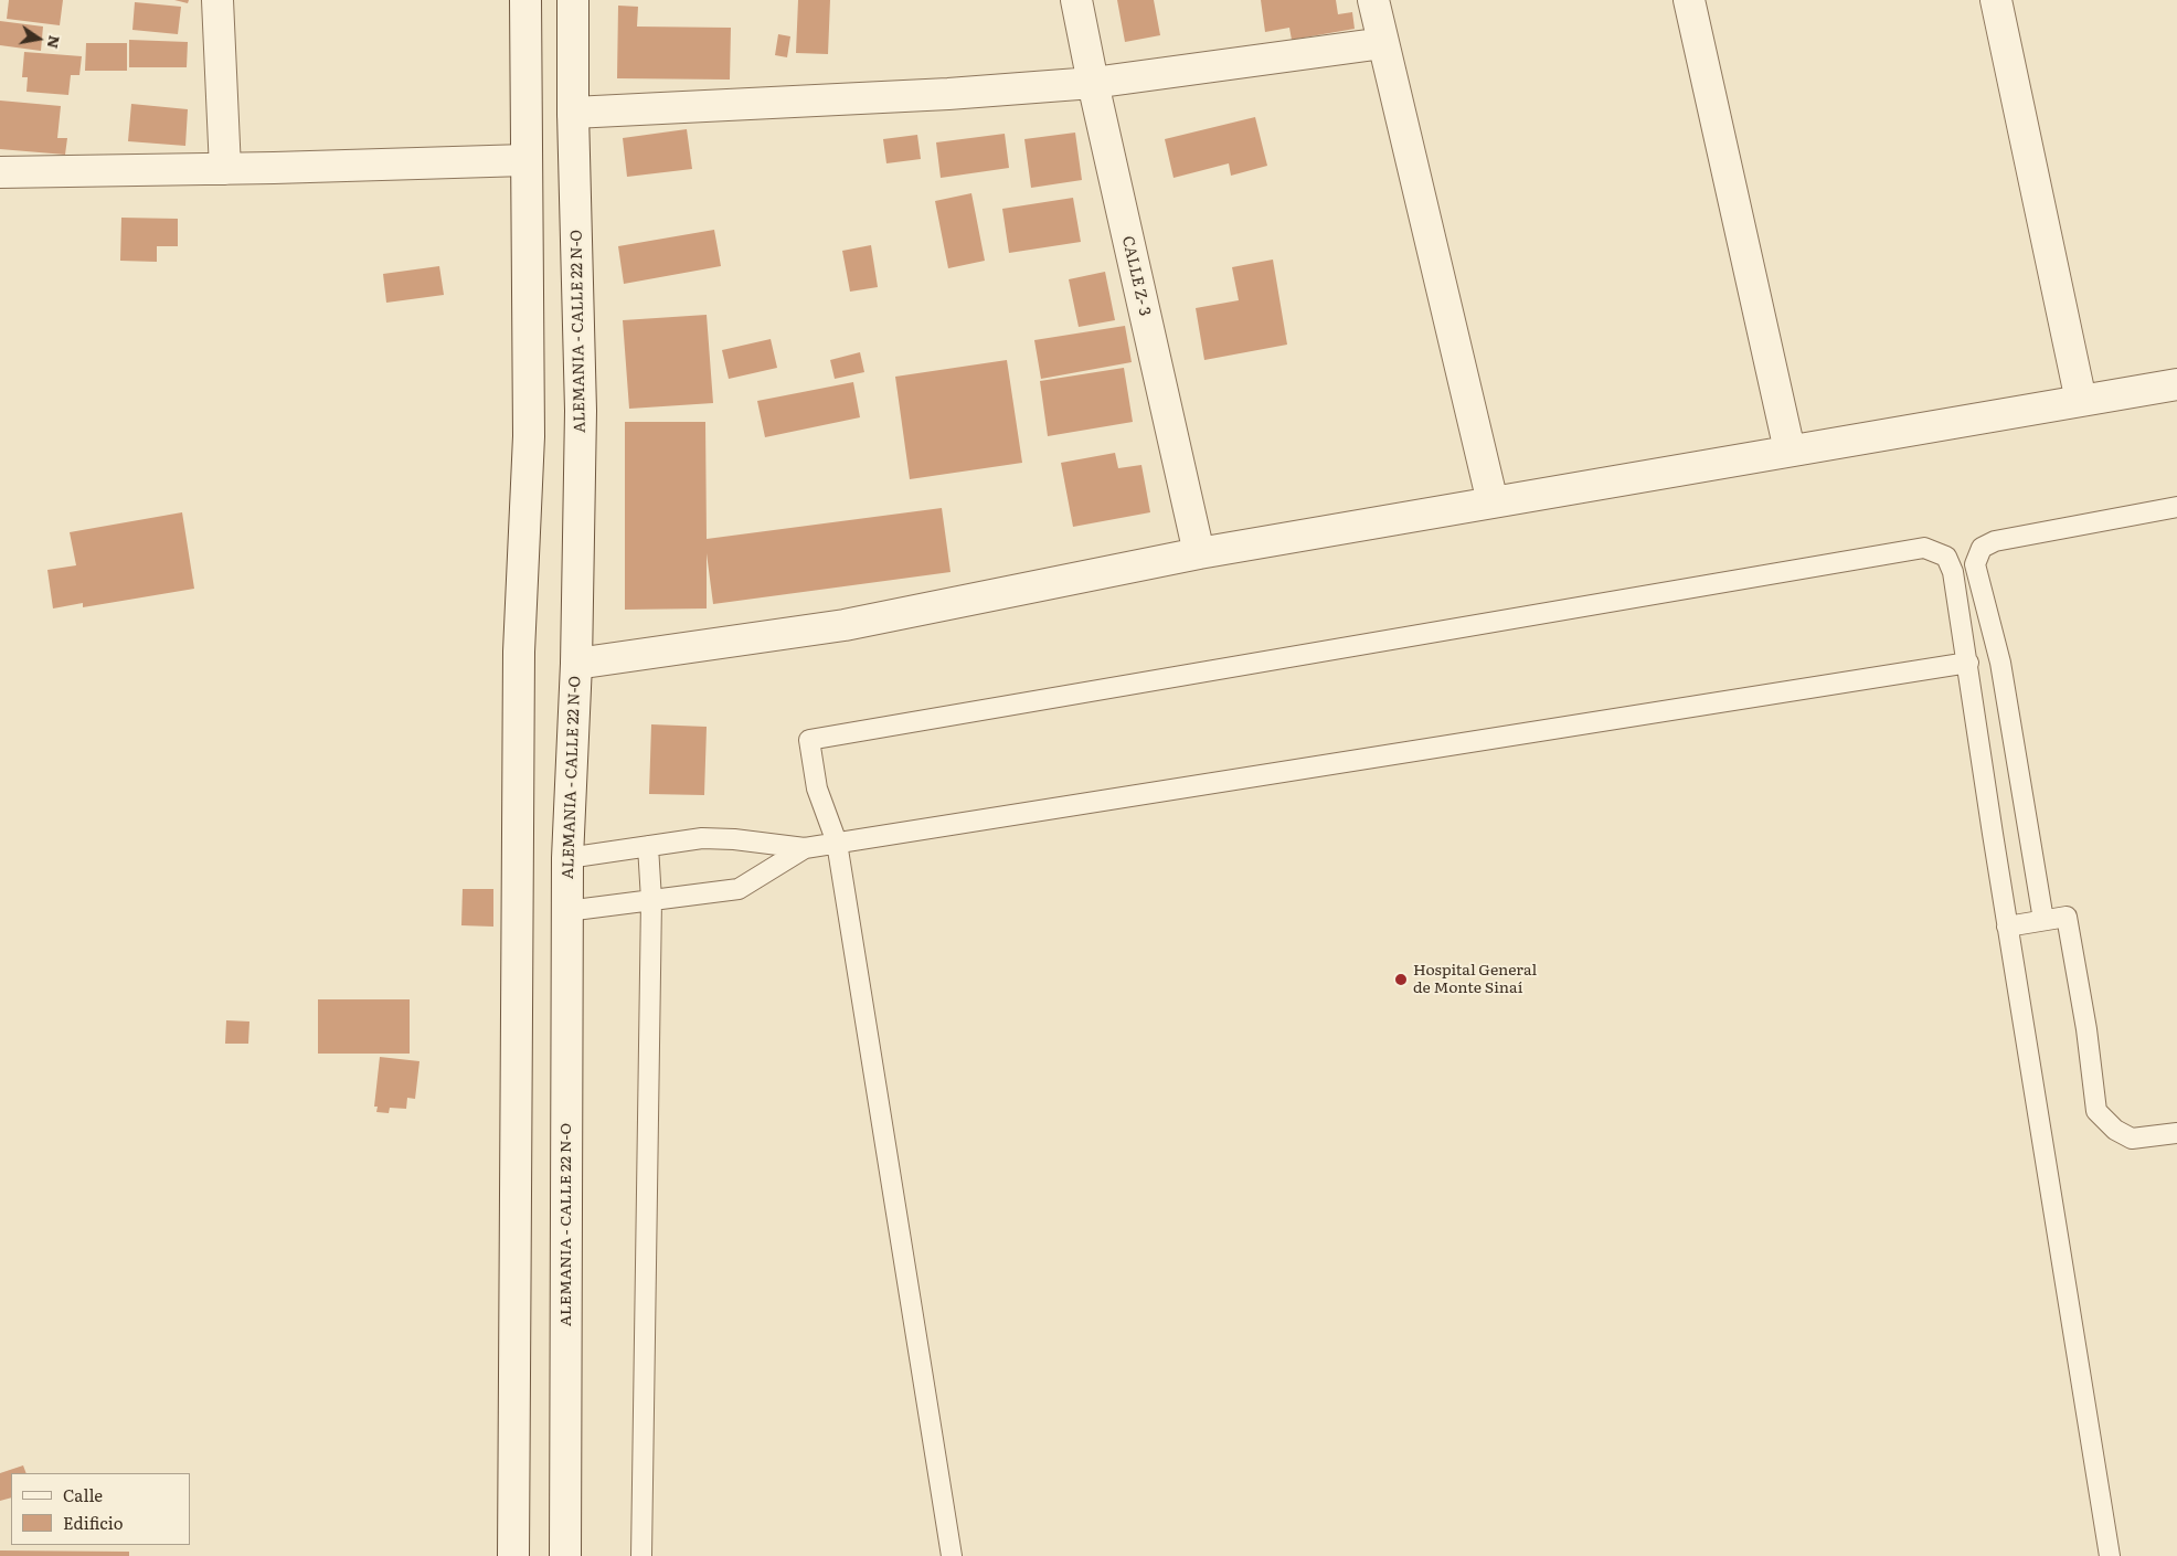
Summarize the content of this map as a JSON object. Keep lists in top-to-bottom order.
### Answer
{
  "streets": {
    "street": ["CALLE Z- 3", "ALEMANIA - CALLE 22 N-O"]
  },
  "places": ["Hospital General de Monte Sinaí"],
  "legend": ["Calle", "Edificio"],
  "north": "right"
}
